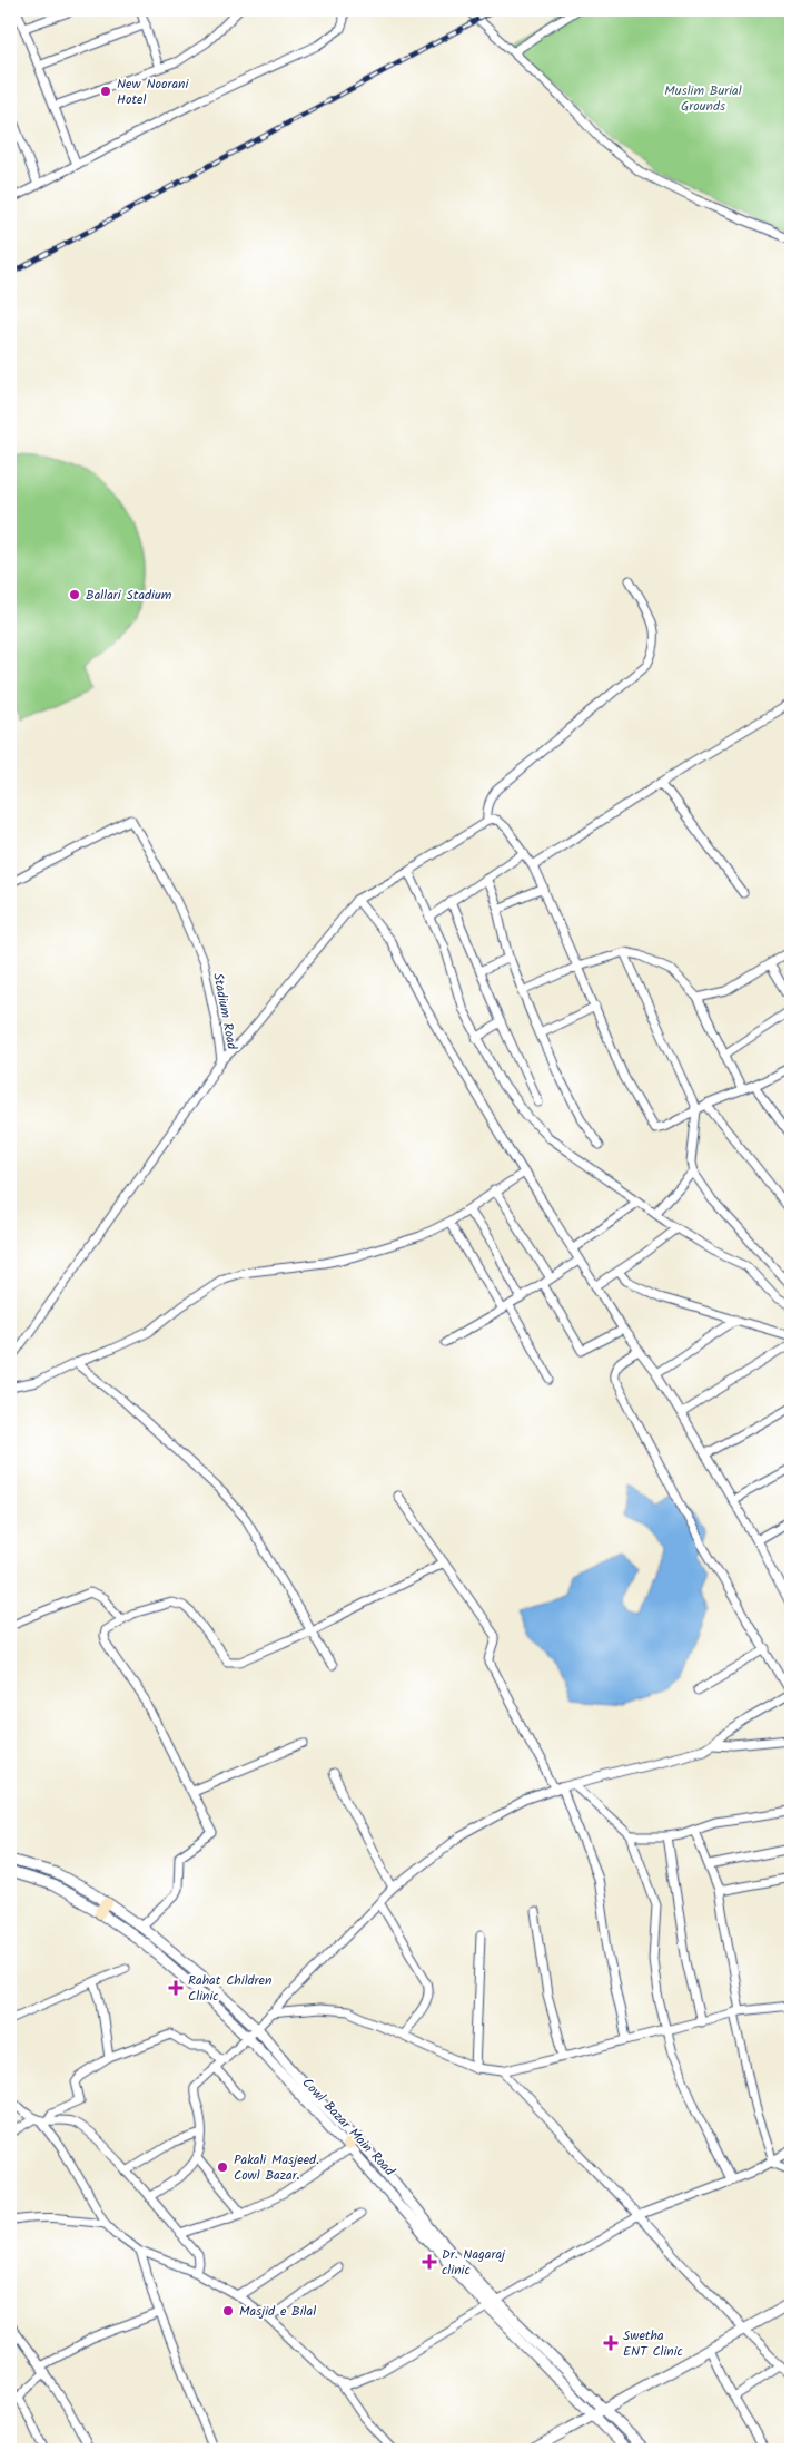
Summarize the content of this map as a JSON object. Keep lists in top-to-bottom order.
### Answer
{
  "streets": {
    "street": ["Stadium Road", "Cowl Bazar Main Road"]
  },
  "parks": ["Muslim Burial Grounds"],
  "places": {
    "other": [
      "New Noorani Hotel",
      "Ballari Stadium",
      "Pakali Masjeed. Cowl Bazar.",
      "Masjid e Bilal"
    ],
    "health": ["Rahat Children Clinic", "Dr. Nagaraj clinic", "Swetha ENT Clinic"]
  }
}
